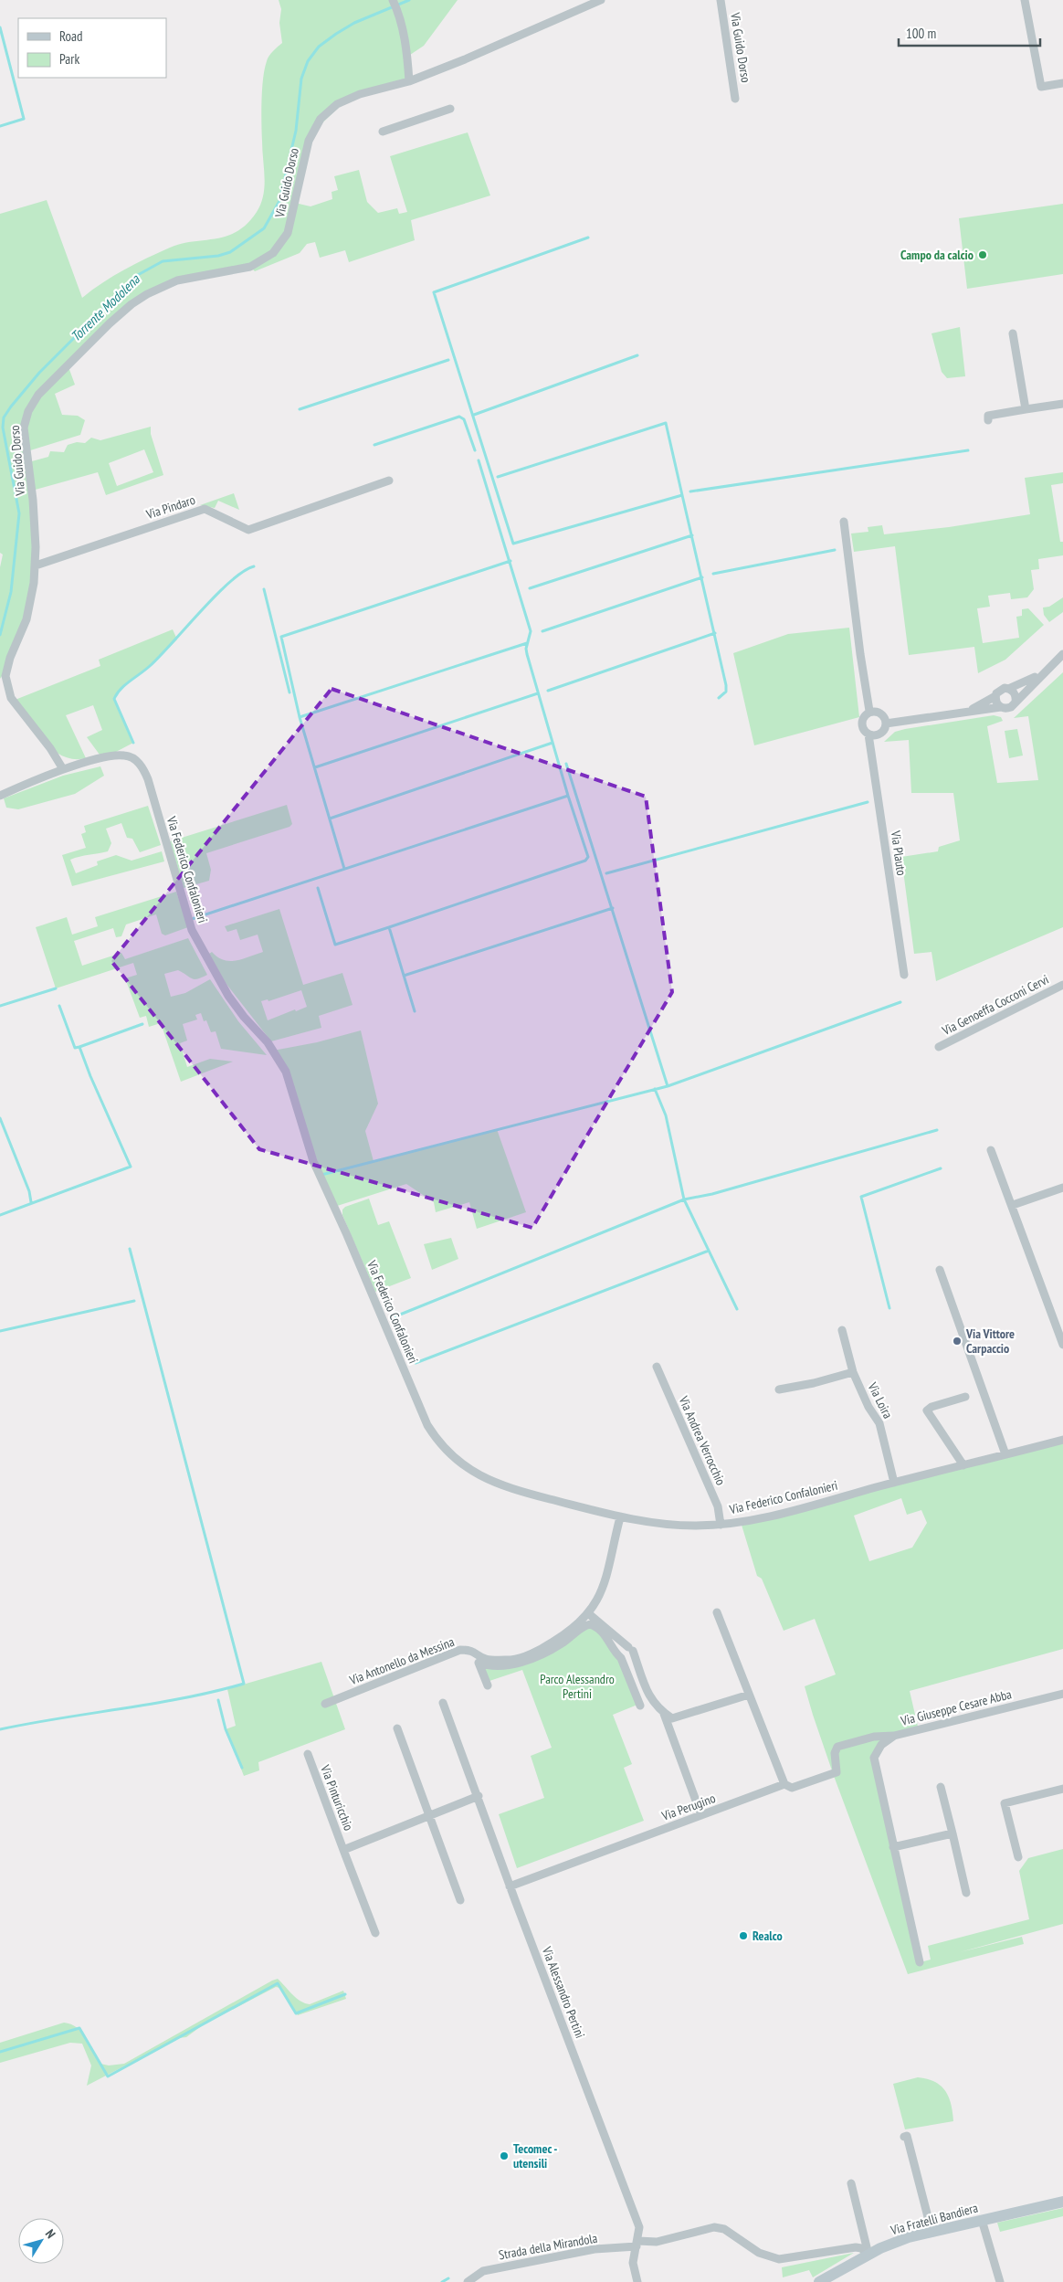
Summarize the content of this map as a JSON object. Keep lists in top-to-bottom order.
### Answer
{
  "streets": {
    "street": [
      "Via Guido Dorso",
      "Via Pindaro",
      "Via Plauto",
      "Via Federico Confalonieri",
      "Via Genoeffa Cocconi Cervi",
      "Via Loira",
      "Via Andrea Verrocchio",
      "Via Antonello da Messina",
      "Via Giuseppe Cesare Abba",
      "Via Pinturicchio",
      "Via Perugino",
      "Via Alessandro Pertini",
      "Via Fratelli Bandiera",
      "Strada della Mirandola"
    ]
  },
  "crossings": [
    ["Via Guido Dorso", "Via Pindaro"],
    ["Via Guido Dorso", "Via Federico Confalonieri"],
    ["Via Federico Confalonieri", "Via Loira"],
    ["Via Federico Confalonieri", "Via Andrea Verrocchio"],
    ["Via Federico Confalonieri", "Via Antonello da Messina"],
    ["Via Antonello da Messina", "Via Perugino"],
    ["Via Giuseppe Cesare Abba", "Via Perugino"],
    ["Via Pinturicchio", "Via Alessandro Pertini"],
    ["Via Perugino", "Via Alessandro Pertini"],
    ["Via Alessandro Pertini", "Strada della Mirandola"],
    ["Via Fratelli Bandiera", "Strada della Mirandola"]
  ],
  "water": ["Torrente Modolena"],
  "parks": ["Parco Alessandro Pertini"],
  "places": [
    "Campo da calcio",
    "Via Vittore Carpaccio",
    "Realco",
    "Tecomec - utensili"
  ],
  "legend": ["Road", "Park"],
  "scale_bar": "100 m",
  "north": "top right"
}
